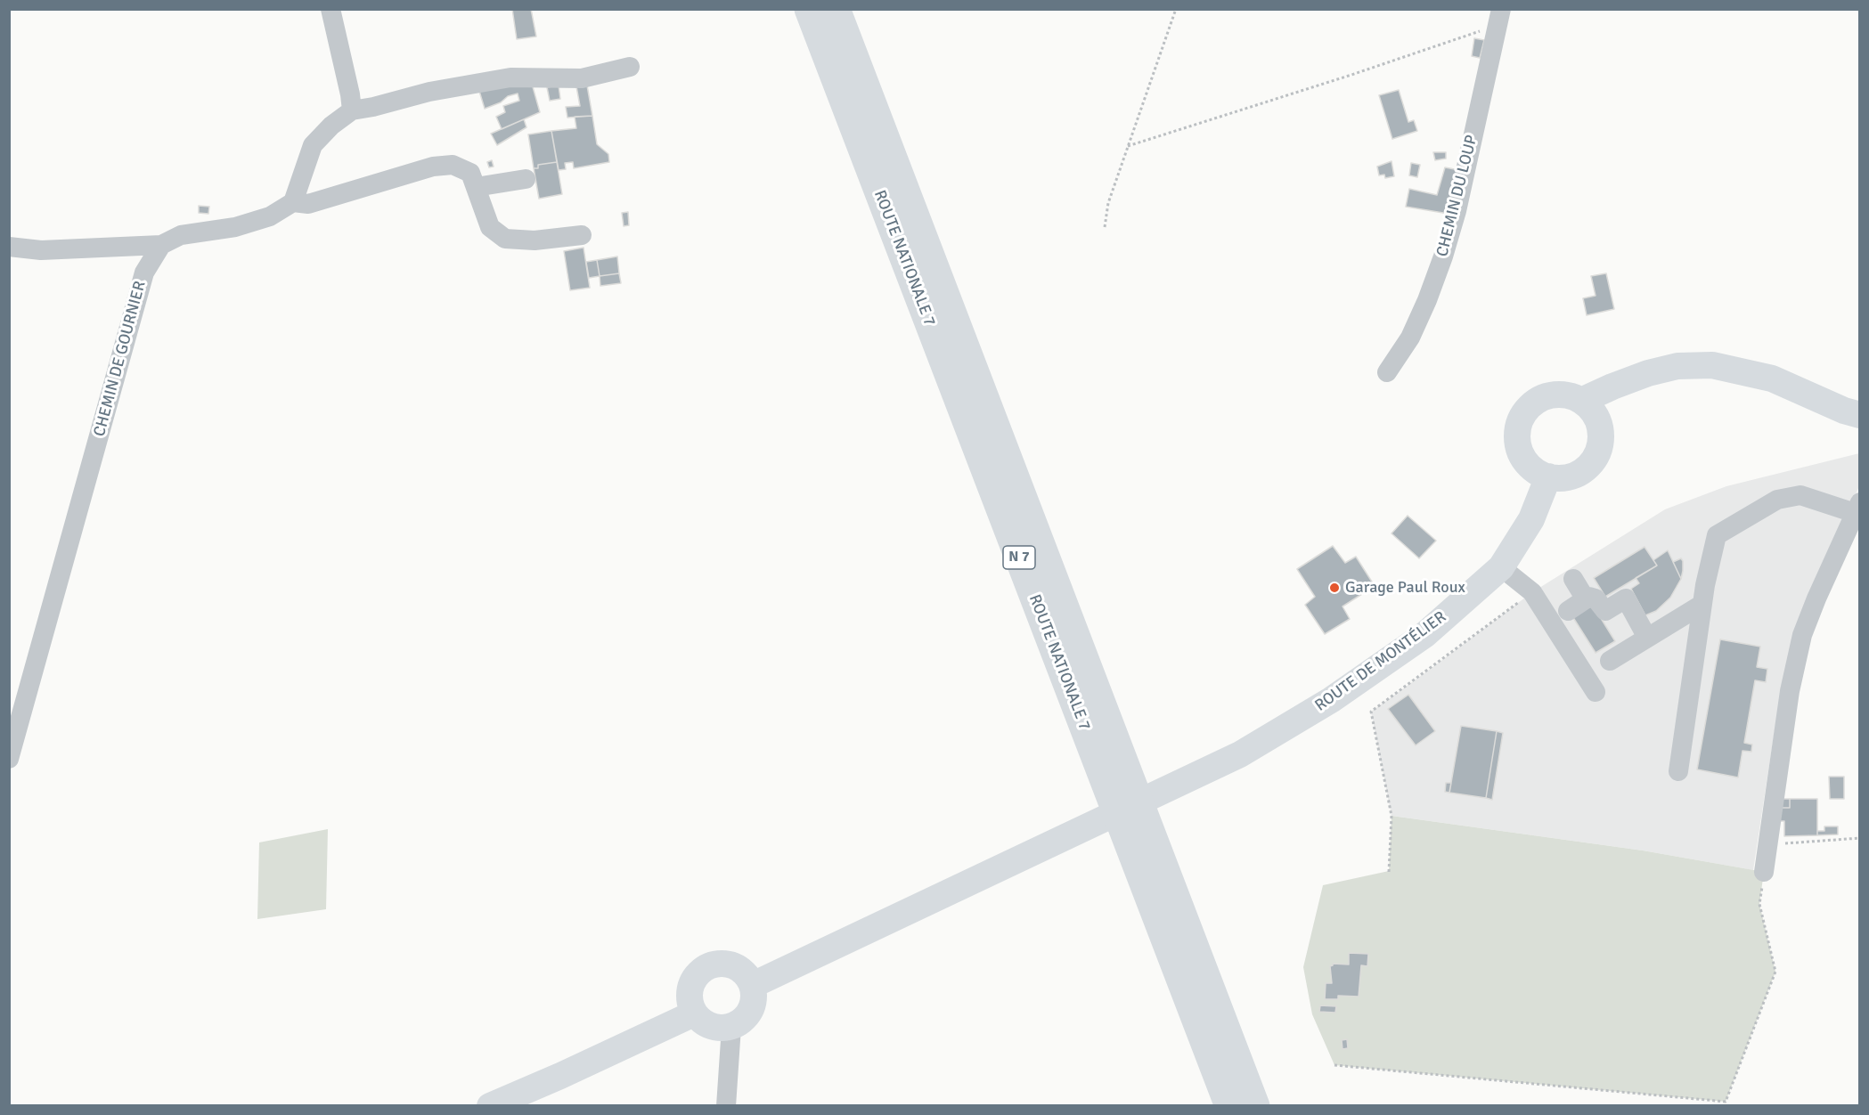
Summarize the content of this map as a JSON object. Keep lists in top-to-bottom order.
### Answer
{
  "streets": {
    "highway": ["ROUTE NATIONALE 7", "N 7"],
    "main road": ["ROUTE DE MONTÉLIER"],
    "street": ["CHEMIN DU LOUP", "CHEMIN DE GOURNIER"]
  },
  "places": ["Garage Paul Roux"]
}
